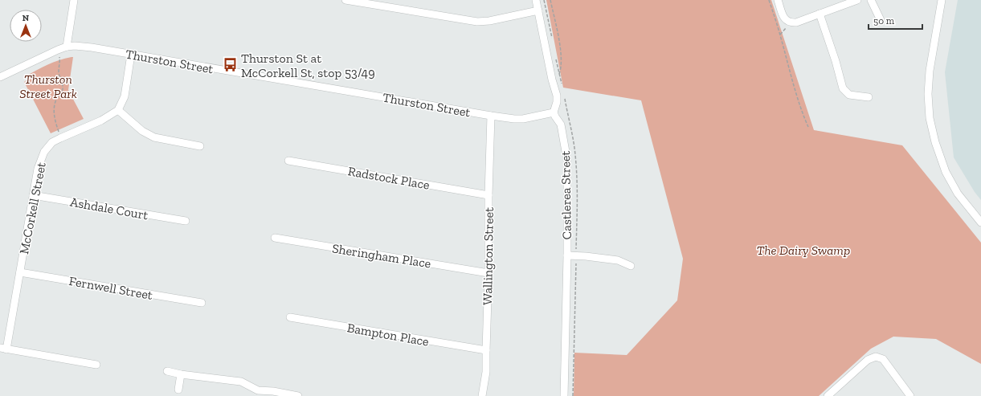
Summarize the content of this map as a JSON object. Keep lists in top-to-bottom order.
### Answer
{
  "streets": {
    "street": [
      "Thurston Street",
      "Radstock Place",
      "Castlerea Street",
      "McCorkell Street",
      "Ashdale Court",
      "Sheringham Place",
      "Wallington Street",
      "Fernwell Street",
      "Bampton Place"
    ]
  },
  "crossings": [
    ["Thurston Street", "Castlerea Street"],
    ["Thurston Street", "Wallington Street"],
    ["Radstock Place", "Wallington Street"],
    ["McCorkell Street", "Ashdale Court"],
    ["McCorkell Street", "Fernwell Street"],
    ["Sheringham Place", "Wallington Street"],
    ["Wallington Street", "Bampton Place"]
  ],
  "parks": ["Thurston Street Park", "The Dairy Swamp"],
  "places": {
    "bus stop": ["Thurston St at McCorkell St, stop 53/49"]
  },
  "scale_bar": "50 m",
  "north": "top"
}
